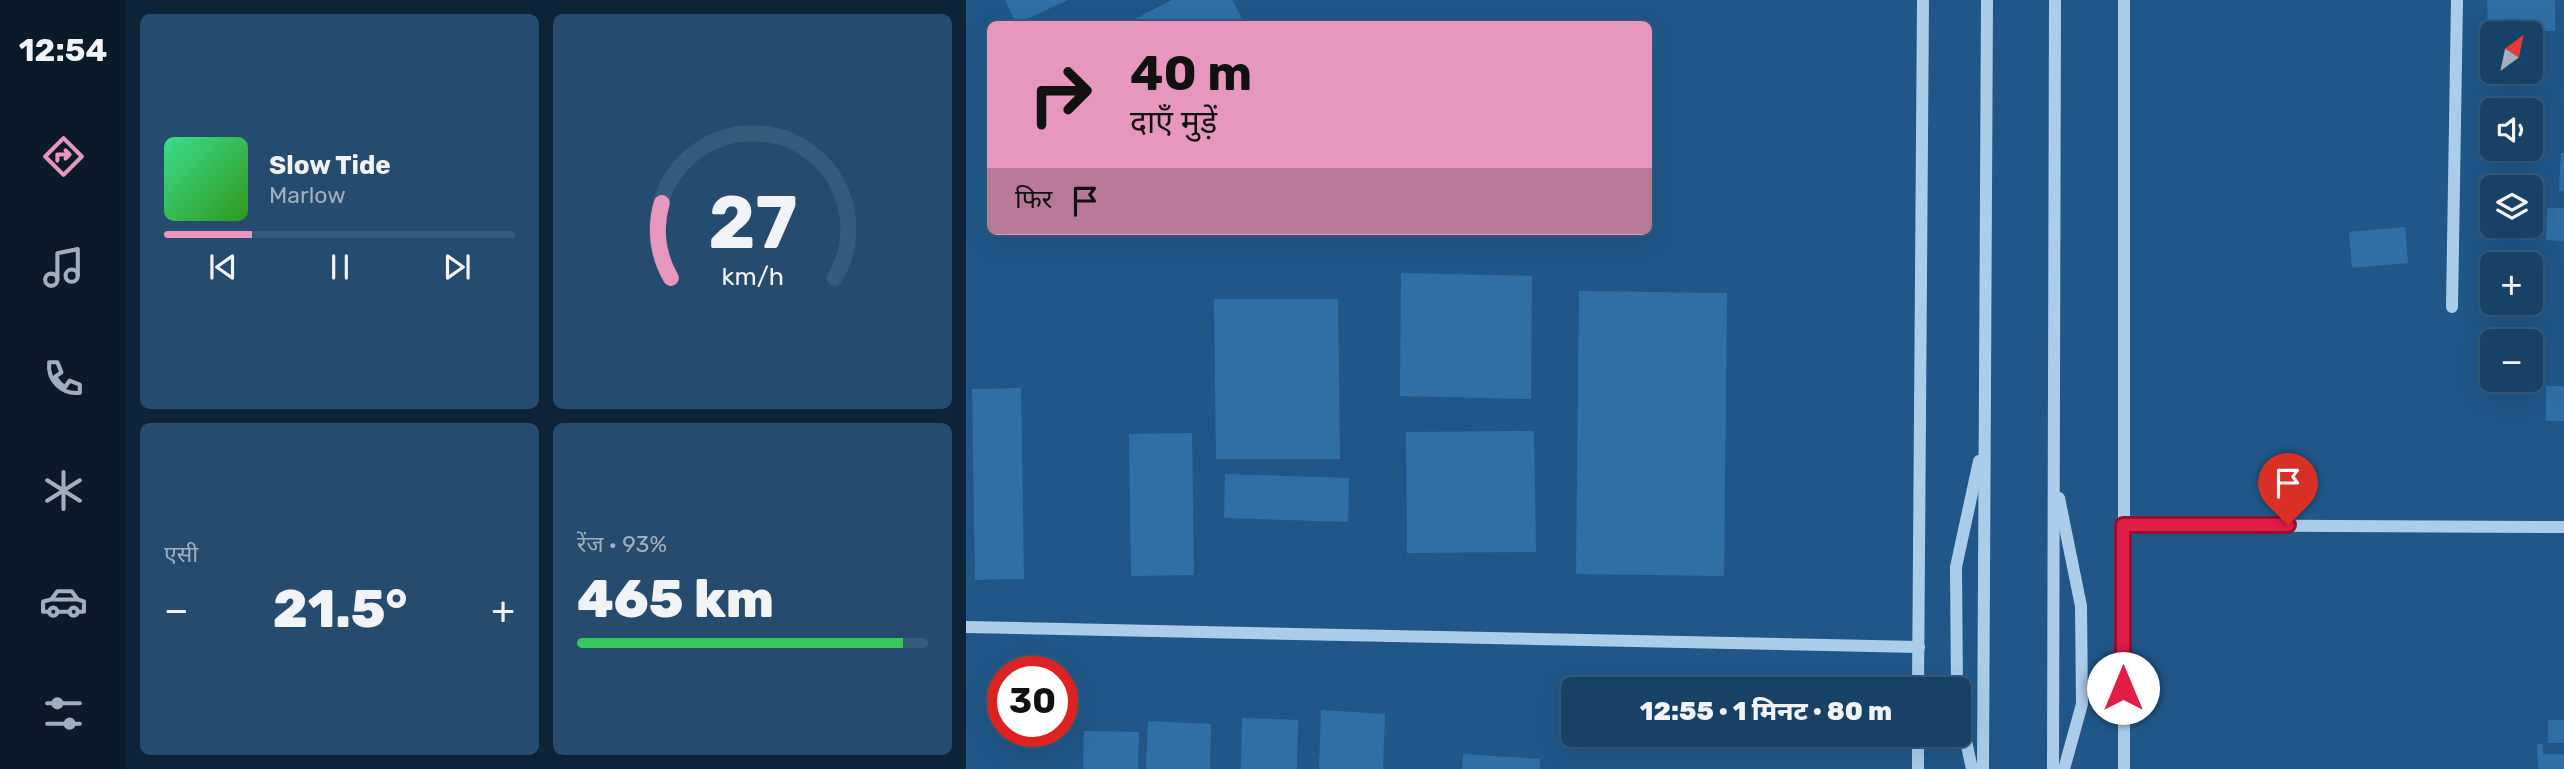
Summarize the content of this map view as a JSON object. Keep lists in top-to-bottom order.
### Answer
{
  "north": "top right",
  "page": {
    "tabs": "12:54",
    "map_buttons": ["+", "−"],
    "turn": ["40 m", "दाएँ मुड़ें"],
    "song": ["Slow Tide", "Marlow"],
    "then": "फिर",
    "tile": [
      "एसी",
      ["रेंज · 93%", "465 km"]
    ],
    "heat": ["−", "21.5°", "+"],
    "limit": "30",
    "trip": "12:55 · 1 मिनट · 80 m",
    "gauge": ["27", "km/h"]
  }
}
